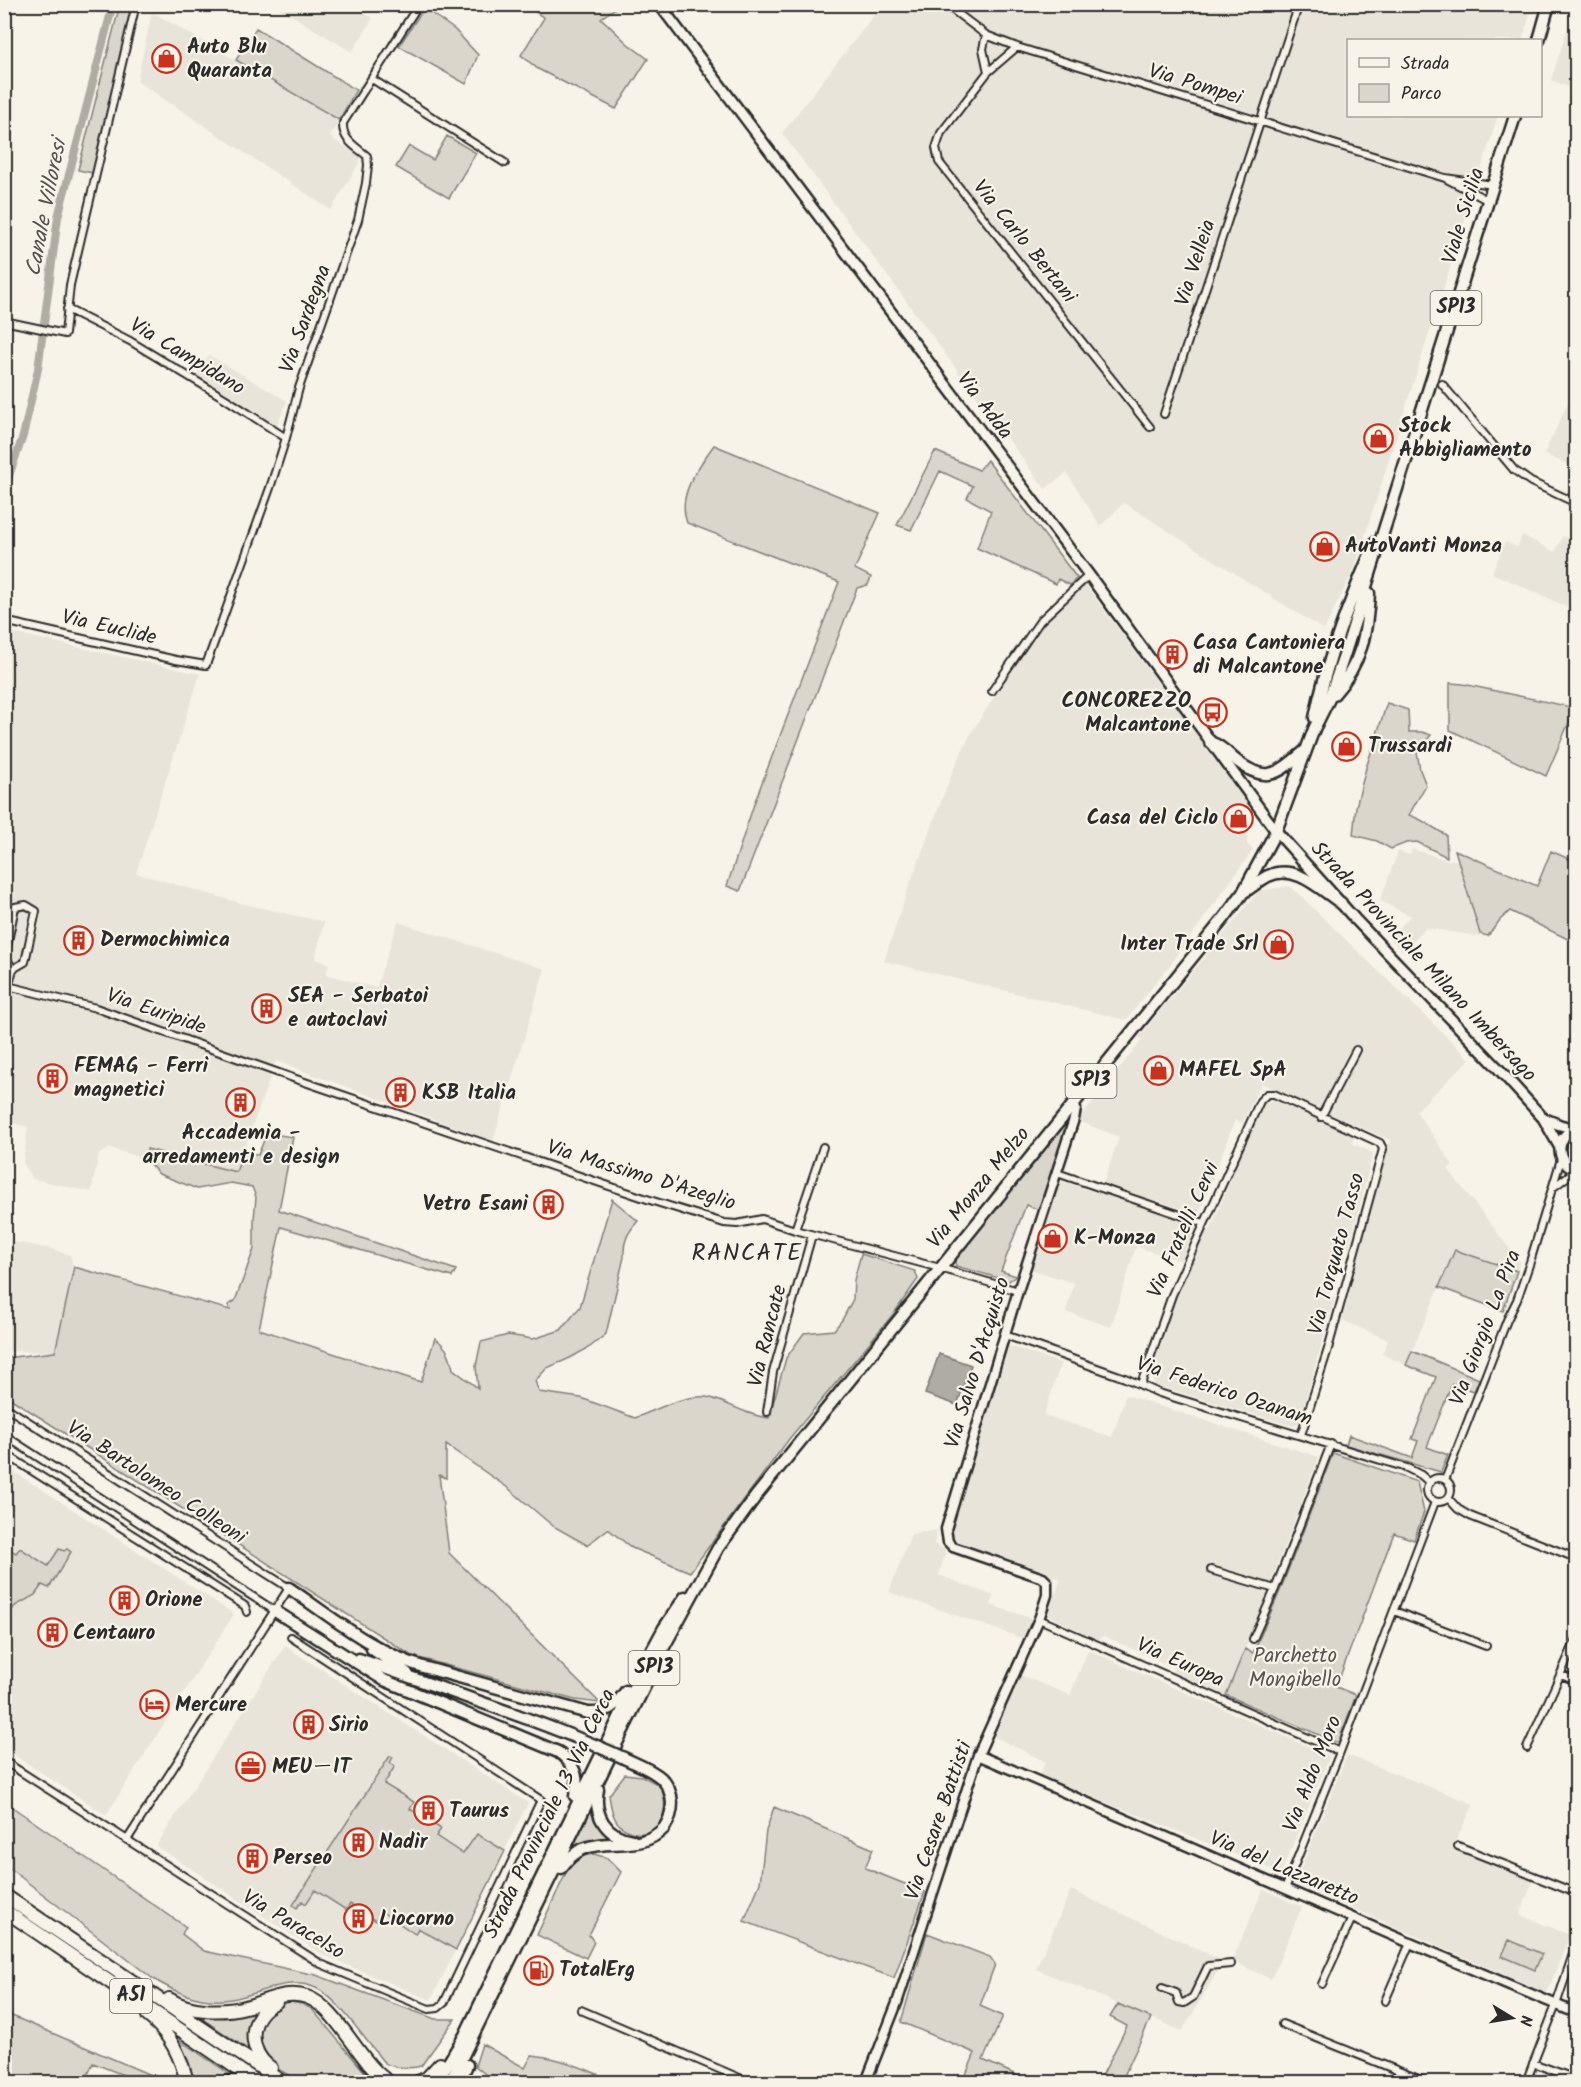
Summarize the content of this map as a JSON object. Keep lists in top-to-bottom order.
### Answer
{
  "streets": {
    "highway": ["A51"],
    "main road": [
      "Viale Sicilia",
      "SP13",
      "Via Adda",
      "Strada Provinciale Milano Imbersago",
      "Via Monza Melzo",
      "Strada Provinciale 13 Via Cerca"
    ],
    "street": [
      "Via Pompei",
      "Via Carlo Bertani",
      "Via Velleia",
      "Via Sardegna",
      "Via Campidano",
      "Via Euclide",
      "Via Euripide",
      "Via Massimo D'Azeglio",
      "Via Fratelli Cervi",
      "Via Torquato Tasso",
      "Via Giorgio La Pira",
      "Via Rancate",
      "Via Salvo D'Acquisto",
      "Via Federico Ozanam",
      "Via Bartolomeo Colleoni",
      "Via Europa",
      "Via Aldo Moro",
      "Via Cesare Battisti",
      "Via del Lazzaretto",
      "Via Paracelso"
    ]
  },
  "crossings": [
    ["Via Pompei", "Viale Sicilia"],
    ["Via Pompei", "Via Carlo Bertani"],
    ["Via Pompei", "Via Velleia"],
    ["Viale Sicilia", "Via Adda"],
    ["Viale Sicilia", "Strada Provinciale Milano Imbersago"],
    ["Viale Sicilia", "Via Monza Melzo"],
    ["Via Sardegna", "Via Campidano"],
    ["Via Sardegna", "Via Euclide"],
    ["Via Adda", "Strada Provinciale Milano Imbersago"],
    ["Via Adda", "Via Monza Melzo"],
    ["Strada Provinciale Milano Imbersago", "Via Monza Melzo"],
    ["Via Euripide", "Via Massimo D'Azeglio"],
    ["Via Massimo D'Azeglio", "Via Monza Melzo"],
    ["Via Massimo D'Azeglio", "Via Rancate"],
    ["Via Massimo D'Azeglio", "Via Salvo D'Acquisto"],
    ["Via Monza Melzo", "Via Salvo D'Acquisto"],
    ["Via Monza Melzo", "Strada Provinciale 13 Via Cerca"],
    ["Via Fratelli Cervi", "Via Torquato Tasso"],
    ["Via Fratelli Cervi", "Via Federico Ozanam"],
    ["Via Torquato Tasso", "Via Federico Ozanam"],
    ["Via Giorgio La Pira", "Via Federico Ozanam"],
    ["Via Giorgio La Pira", "Via Aldo Moro"],
    ["Via Salvo D'Acquisto", "Via Federico Ozanam"],
    ["Via Salvo D'Acquisto", "Via Cesare Battisti"],
    ["Via Federico Ozanam", "Via Aldo Moro"],
    ["Via Europa", "Via Aldo Moro"],
    ["Via Europa", "Via Cesare Battisti"],
    ["Via Aldo Moro", "Via del Lazzaretto"],
    ["Via Cesare Battisti", "Via del Lazzaretto"]
  ],
  "districts": ["RANCATE"],
  "water": ["Canale Villoresi"],
  "parks": ["Parchetto Mongibello"],
  "places": {
    "shop": [
      "Auto Blu Quaranta",
      "Stock Abbigliamento",
      "AutoVanti Monza",
      "Trussardi",
      "Casa del Ciclo",
      "Inter Trade Srl",
      "MAFEL SpA",
      "K-Monza"
    ],
    "building": [
      "Casa Cantoniera di Malcantone",
      "Dermochimica",
      "SEA - Serbatoi e autoclavi",
      "FEMAG - Ferri magnetici",
      "KSB Italia",
      "Accademia - arredamenti e design",
      "Vetro Esani",
      "Orione",
      "Centauro",
      "Sirio",
      "Taurus",
      "Nadir",
      "Perseo",
      "Liocorno"
    ],
    "bus stop": ["CONCOREZZO Malcantone"],
    "hotel": ["Mercure"],
    "office": ["MEUーIT"],
    "fuel station": ["TotalErg"]
  },
  "legend": ["Strada", "Parco"],
  "north": "right"
}
